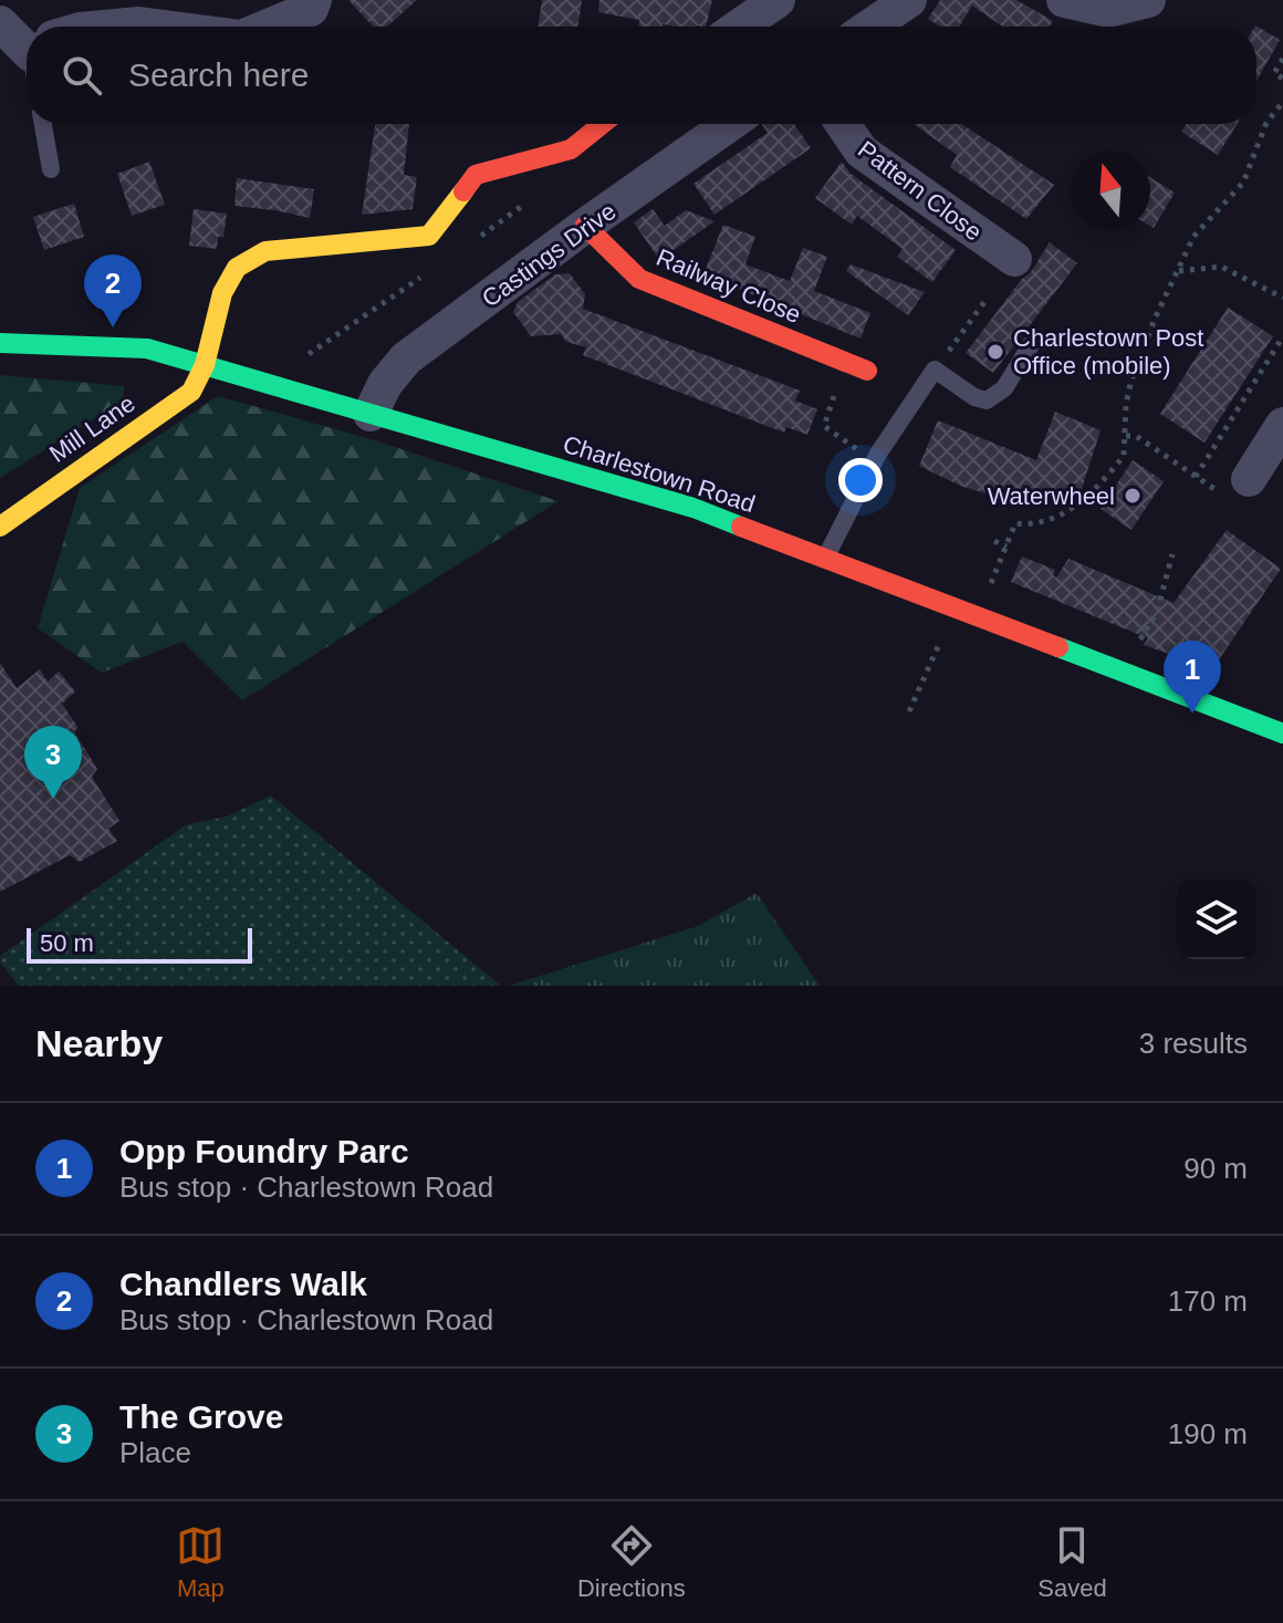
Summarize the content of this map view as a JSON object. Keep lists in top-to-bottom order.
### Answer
{
  "streets": {
    "street": [
      "Pattern Close",
      "Castings Drive",
      "Railway Close",
      "Mill Lane",
      "Charlestown Road"
    ]
  },
  "crossings": [
    ["Castings Drive", "Railway Close"],
    ["Castings Drive", "Charlestown Road"],
    ["Mill Lane", "Charlestown Road"]
  ],
  "places": ["Charlestown Post Office (mobile)", "Waterwheel"],
  "scale_bar": "50 m",
  "north": "top",
  "page": {
    "search": "Search here",
    "pins": ["2", "1", "3"],
    "scale": "50 m",
    "heading": ["Nearby", "3 results"],
    "list": [
      {
        "mark": "1",
        "name": "Opp Foundry Parc",
        "note": "Bus stop · Charlestown Road",
        "value": "90 m"
      },
      {
        "mark": "2",
        "name": "Chandlers Walk",
        "note": "Bus stop · Charlestown Road",
        "value": "170 m"
      },
      {
        "mark": "3",
        "name": "The Grove",
        "note": "Place",
        "value": "190 m"
      }
    ],
    "nav": ["Map", "Directions", "Saved"]
  }
}
